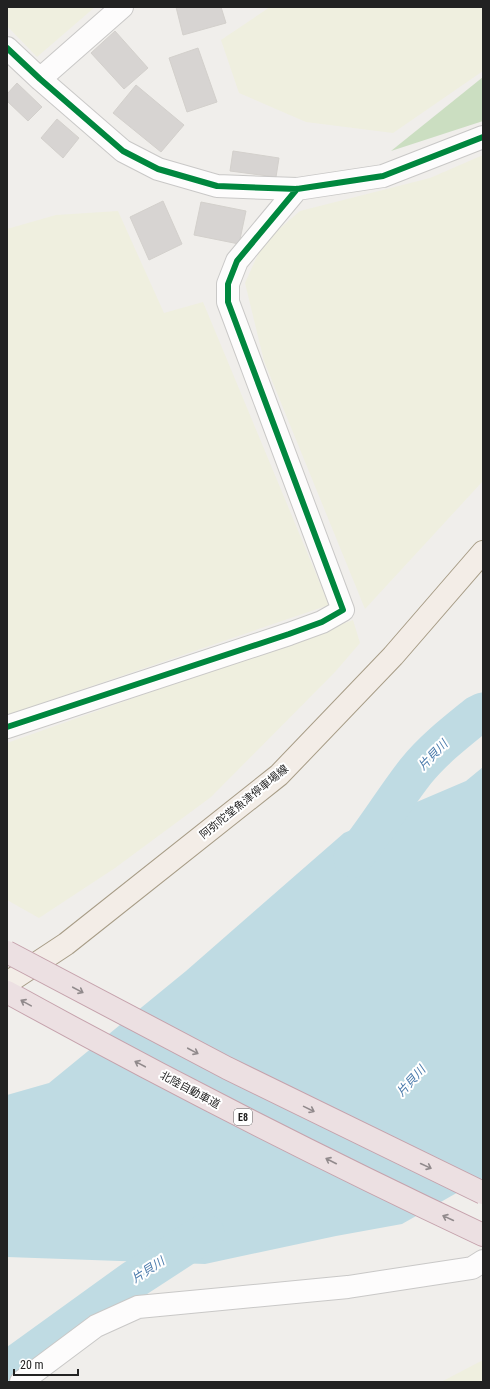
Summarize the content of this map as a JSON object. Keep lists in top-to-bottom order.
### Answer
{
  "streets": {
    "highway": ["北陸自動車道", "E8"],
    "main road": ["阿弥陀堂魚津停車場線"]
  },
  "water": ["片貝川"],
  "scale_bar": "20 m"
}
